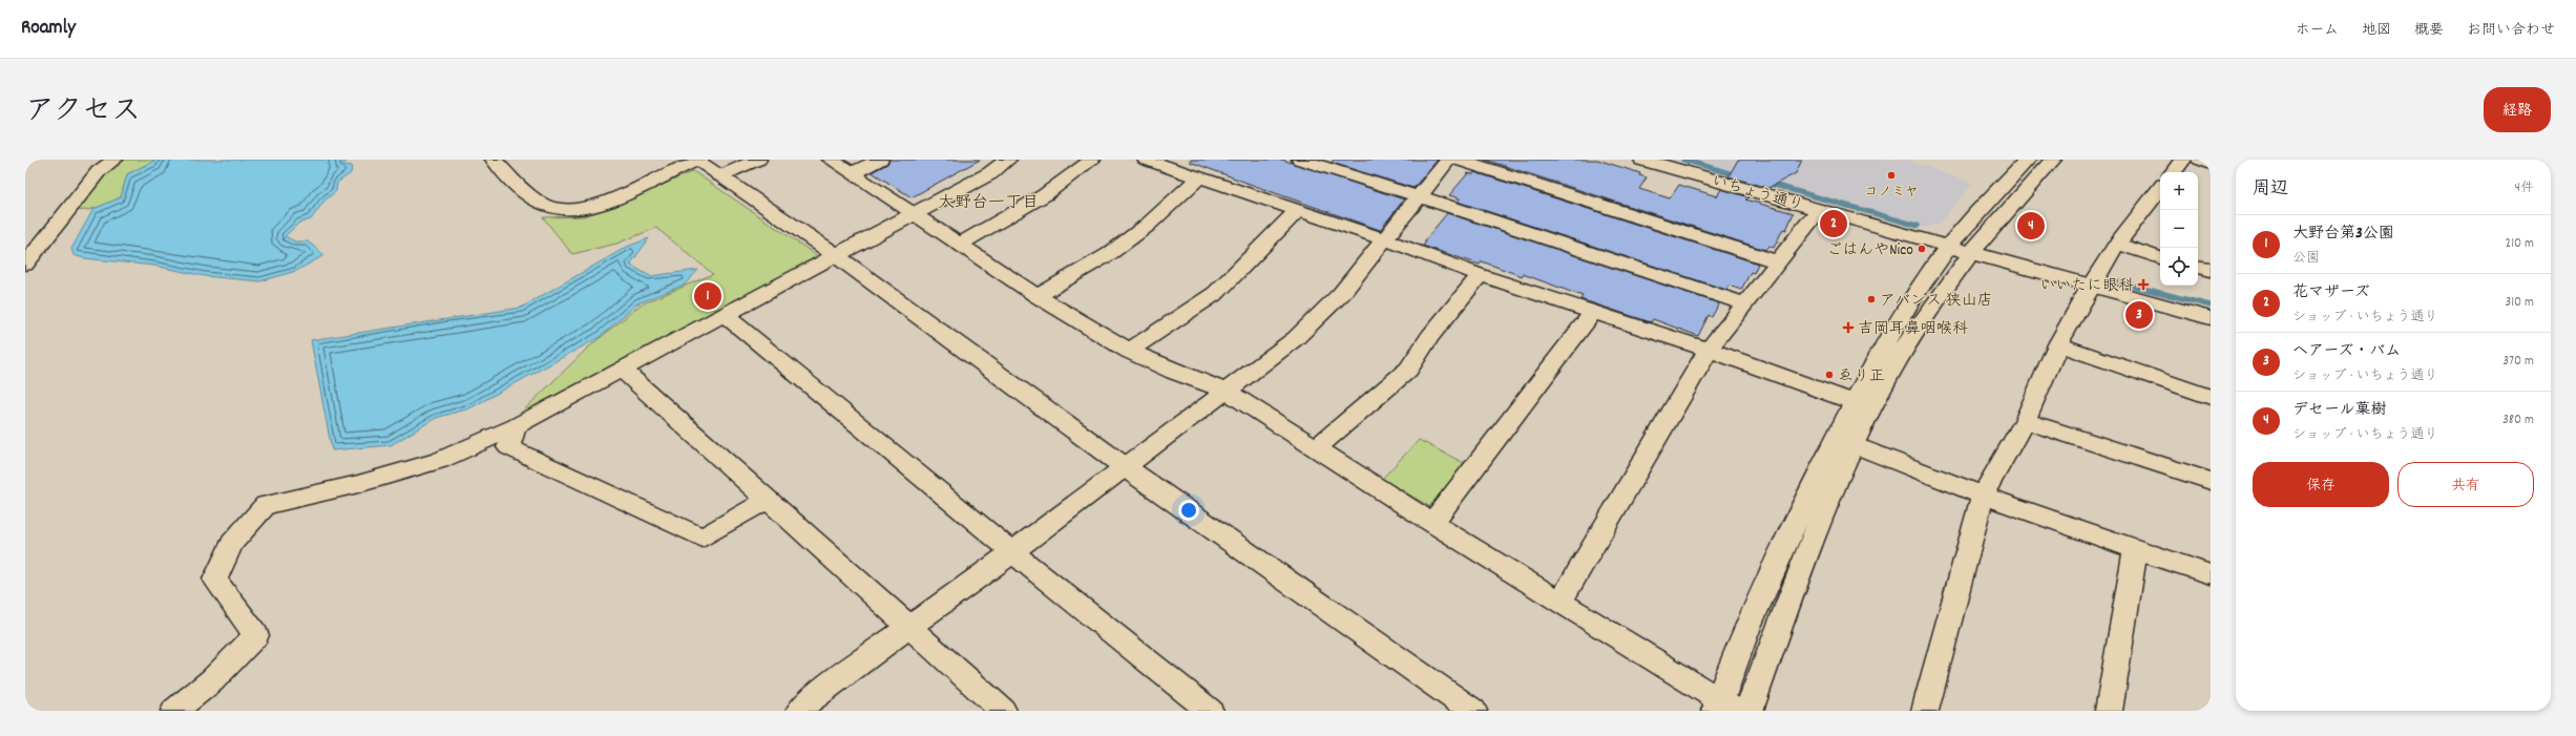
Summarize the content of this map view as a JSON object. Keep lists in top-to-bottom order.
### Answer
{
  "streets": {
    "street": ["いちょう通り"]
  },
  "districts": ["大野台一丁目"],
  "places": {
    "other": [
      "コノミヤ",
      "ごはんやNico",
      "アバンス 狭山店",
      "ゑり正"
    ],
    "health": ["いいたに眼科", "吉岡耳鼻咽喉科"]
  },
  "page": {
    "header": "Roamly",
    "nav": [
      "ホーム",
      "地図",
      "概要",
      "お問い合わせ"
    ],
    "title": "アクセス",
    "buttons": [
      "経路",
      ["保存", "共有"]
    ],
    "heading": ["周辺", "4件"],
    "map_buttons": ["+", "−"],
    "pins": [
      "2",
      "4",
      "1",
      "3"
    ],
    "list": [
      {
        "mark": "1",
        "name": "大野台第3公園",
        "note": "公園",
        "value": "210 m"
      },
      {
        "mark": "2",
        "name": "花マザーズ",
        "note": "ショップ · いちょう通り",
        "value": "310 m"
      },
      {
        "mark": "3",
        "name": "ヘアーズ・バム",
        "note": "ショップ · いちょう通り",
        "value": "370 m"
      },
      {
        "mark": "4",
        "name": "デセール菓樹",
        "note": "ショップ · いちょう通り",
        "value": "380 m"
      }
    ]
  }
}
